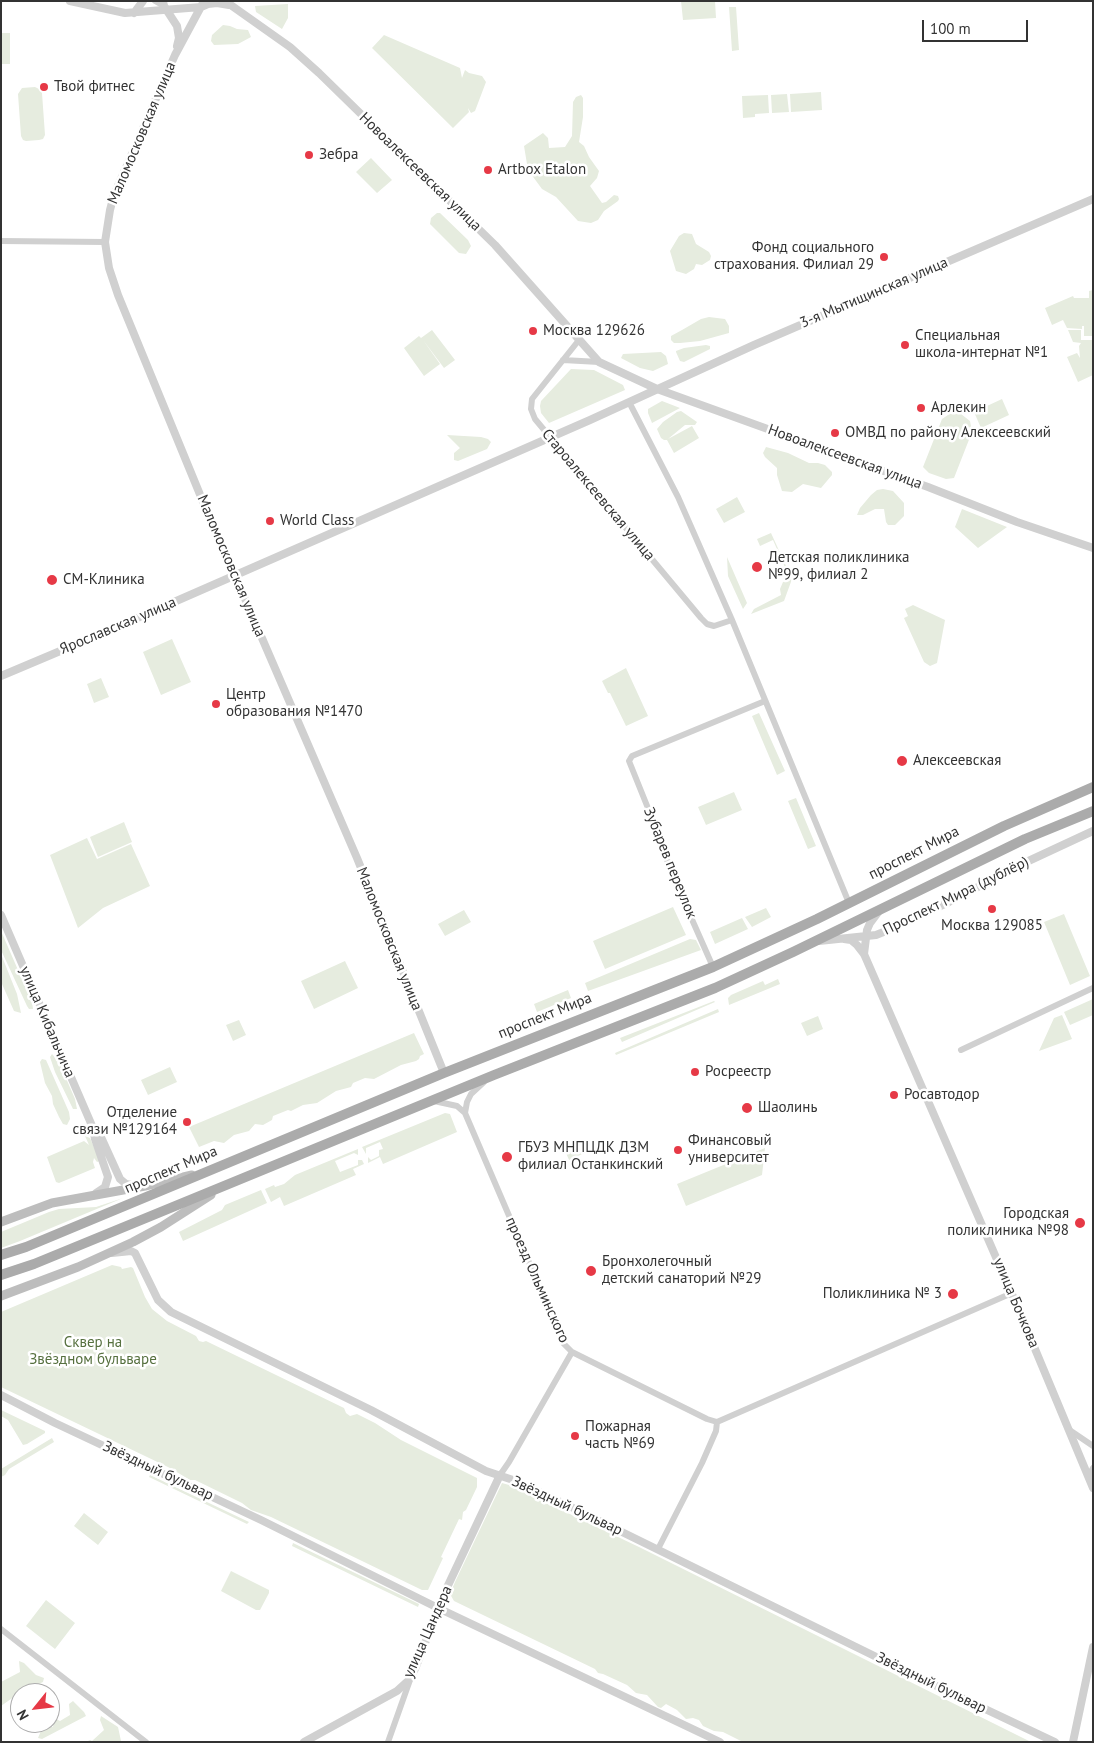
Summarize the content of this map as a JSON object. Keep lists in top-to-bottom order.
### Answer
{
  "streets": {
    "main road": ["проспект Мира"],
    "street": [
      "Маломосковская улица",
      "Новоалексеевская улица",
      "3-я Мытищинская улица",
      "Староалексеевская улица",
      "Ярославская улица",
      "Зубарев переулок",
      "Проспект Мира (дублёр)",
      "улица Кибальчича",
      "проезд Ольминского",
      "улица Бочкова",
      "Звёздный бульвар",
      "улица Цандера"
    ]
  },
  "crossings": [
    ["Маломосковская улица", "Ярославская улица"],
    ["Маломосковская улица", "проспект Мира"],
    ["Новоалексеевская улица", "3-я Мытищинская улица"],
    ["Новоалексеевская улица", "Староалексеевская улица"],
    ["3-я Мытищинская улица", "Староалексеевская улица"],
    ["3-я Мытищинская улица", "Ярославская улица"],
    ["Староалексеевская улица", "Ярославская улица"],
    ["проспект Мира", "Зубарев переулок"],
    ["Проспект Мира (дублёр)", "улица Бочкова"],
    ["Звёздный бульвар", "улица Цандера"]
  ],
  "parks": ["Сквер на Звёздном бульваре"],
  "places": [
    "Твой фитнес",
    "Зебра",
    "Artbox Etalon",
    "Фонд социального страхования. Филиал 29",
    "Москва 129626",
    "Специальная школа-интернат №1",
    "Арлекин",
    "ОМВД по району Алексеевский",
    "World Class",
    "Детская поликлиника №99, филиал 2",
    "СМ-Клиника",
    "Центр образования №1470",
    "Алексеевская",
    "Москва 129085",
    "Росреестр",
    "Росавтодор",
    "Шаолинь",
    "Отделение связи №129164",
    "Финансовый университет",
    "ГБУЗ МНПЦДК ДЗМ филиал Останкинский",
    "Городская поликлиника №98",
    "Бронхолегочный детский санаторий №29",
    "Поликлиника № 3",
    "Пожарная часть №69"
  ],
  "scale_bar": "100 m",
  "north": "bottom left"
}
